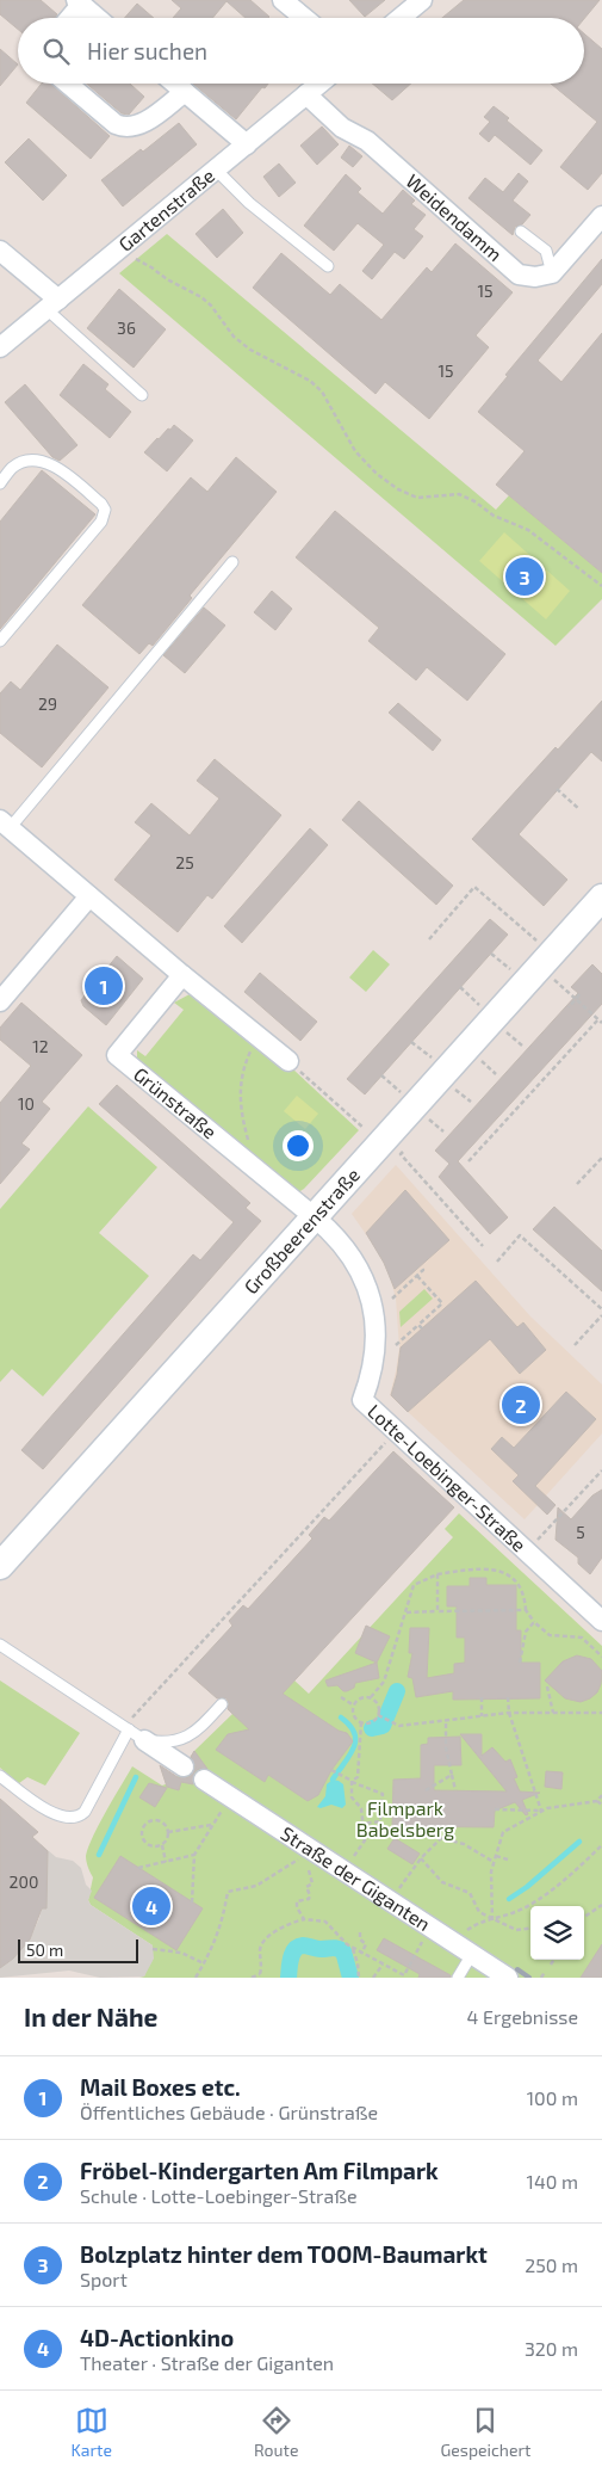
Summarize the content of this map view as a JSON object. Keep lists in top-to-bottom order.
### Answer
{
  "streets": {
    "street": [
      "Gartenstraße",
      "Weidendamm",
      "Grünstraße",
      "Großbeerenstraße",
      "Lotte-Loebinger-Straße",
      "Straße der Giganten"
    ]
  },
  "crossings": [
    ["Gartenstraße", "Weidendamm"],
    ["Grünstraße", "Großbeerenstraße"],
    ["Grünstraße", "Lotte-Loebinger-Straße"],
    ["Großbeerenstraße", "Lotte-Loebinger-Straße"]
  ],
  "parks": ["Filmpark Babelsberg"],
  "house_numbers": [
    "15",
    "36",
    "15",
    "29",
    "25",
    "12",
    "10",
    "5",
    "200"
  ],
  "scale_bar": "50 m",
  "page": {
    "search": "Hier suchen",
    "pins": [
      "3",
      "1",
      "2",
      "4"
    ],
    "scale": "50 m",
    "heading": ["In der Nähe", "4 Ergebnisse"],
    "list": [
      {
        "mark": "1",
        "name": "Mail Boxes etc.",
        "note": "Öffentliches Gebäude · Grünstraße",
        "value": "100 m"
      },
      {
        "mark": "2",
        "name": "Fröbel-Kindergarten Am Filmpark",
        "note": "Schule · Lotte-Loebinger-Straße",
        "value": "140 m"
      },
      {
        "mark": "3",
        "name": "Bolzplatz hinter dem TOOM-Baumarkt",
        "note": "Sport",
        "value": "250 m"
      },
      {
        "mark": "4",
        "name": "4D-Actionkino",
        "note": "Theater · Straße der Giganten",
        "value": "320 m"
      }
    ],
    "nav": ["Karte", "Route", "Gespeichert"]
  }
}
